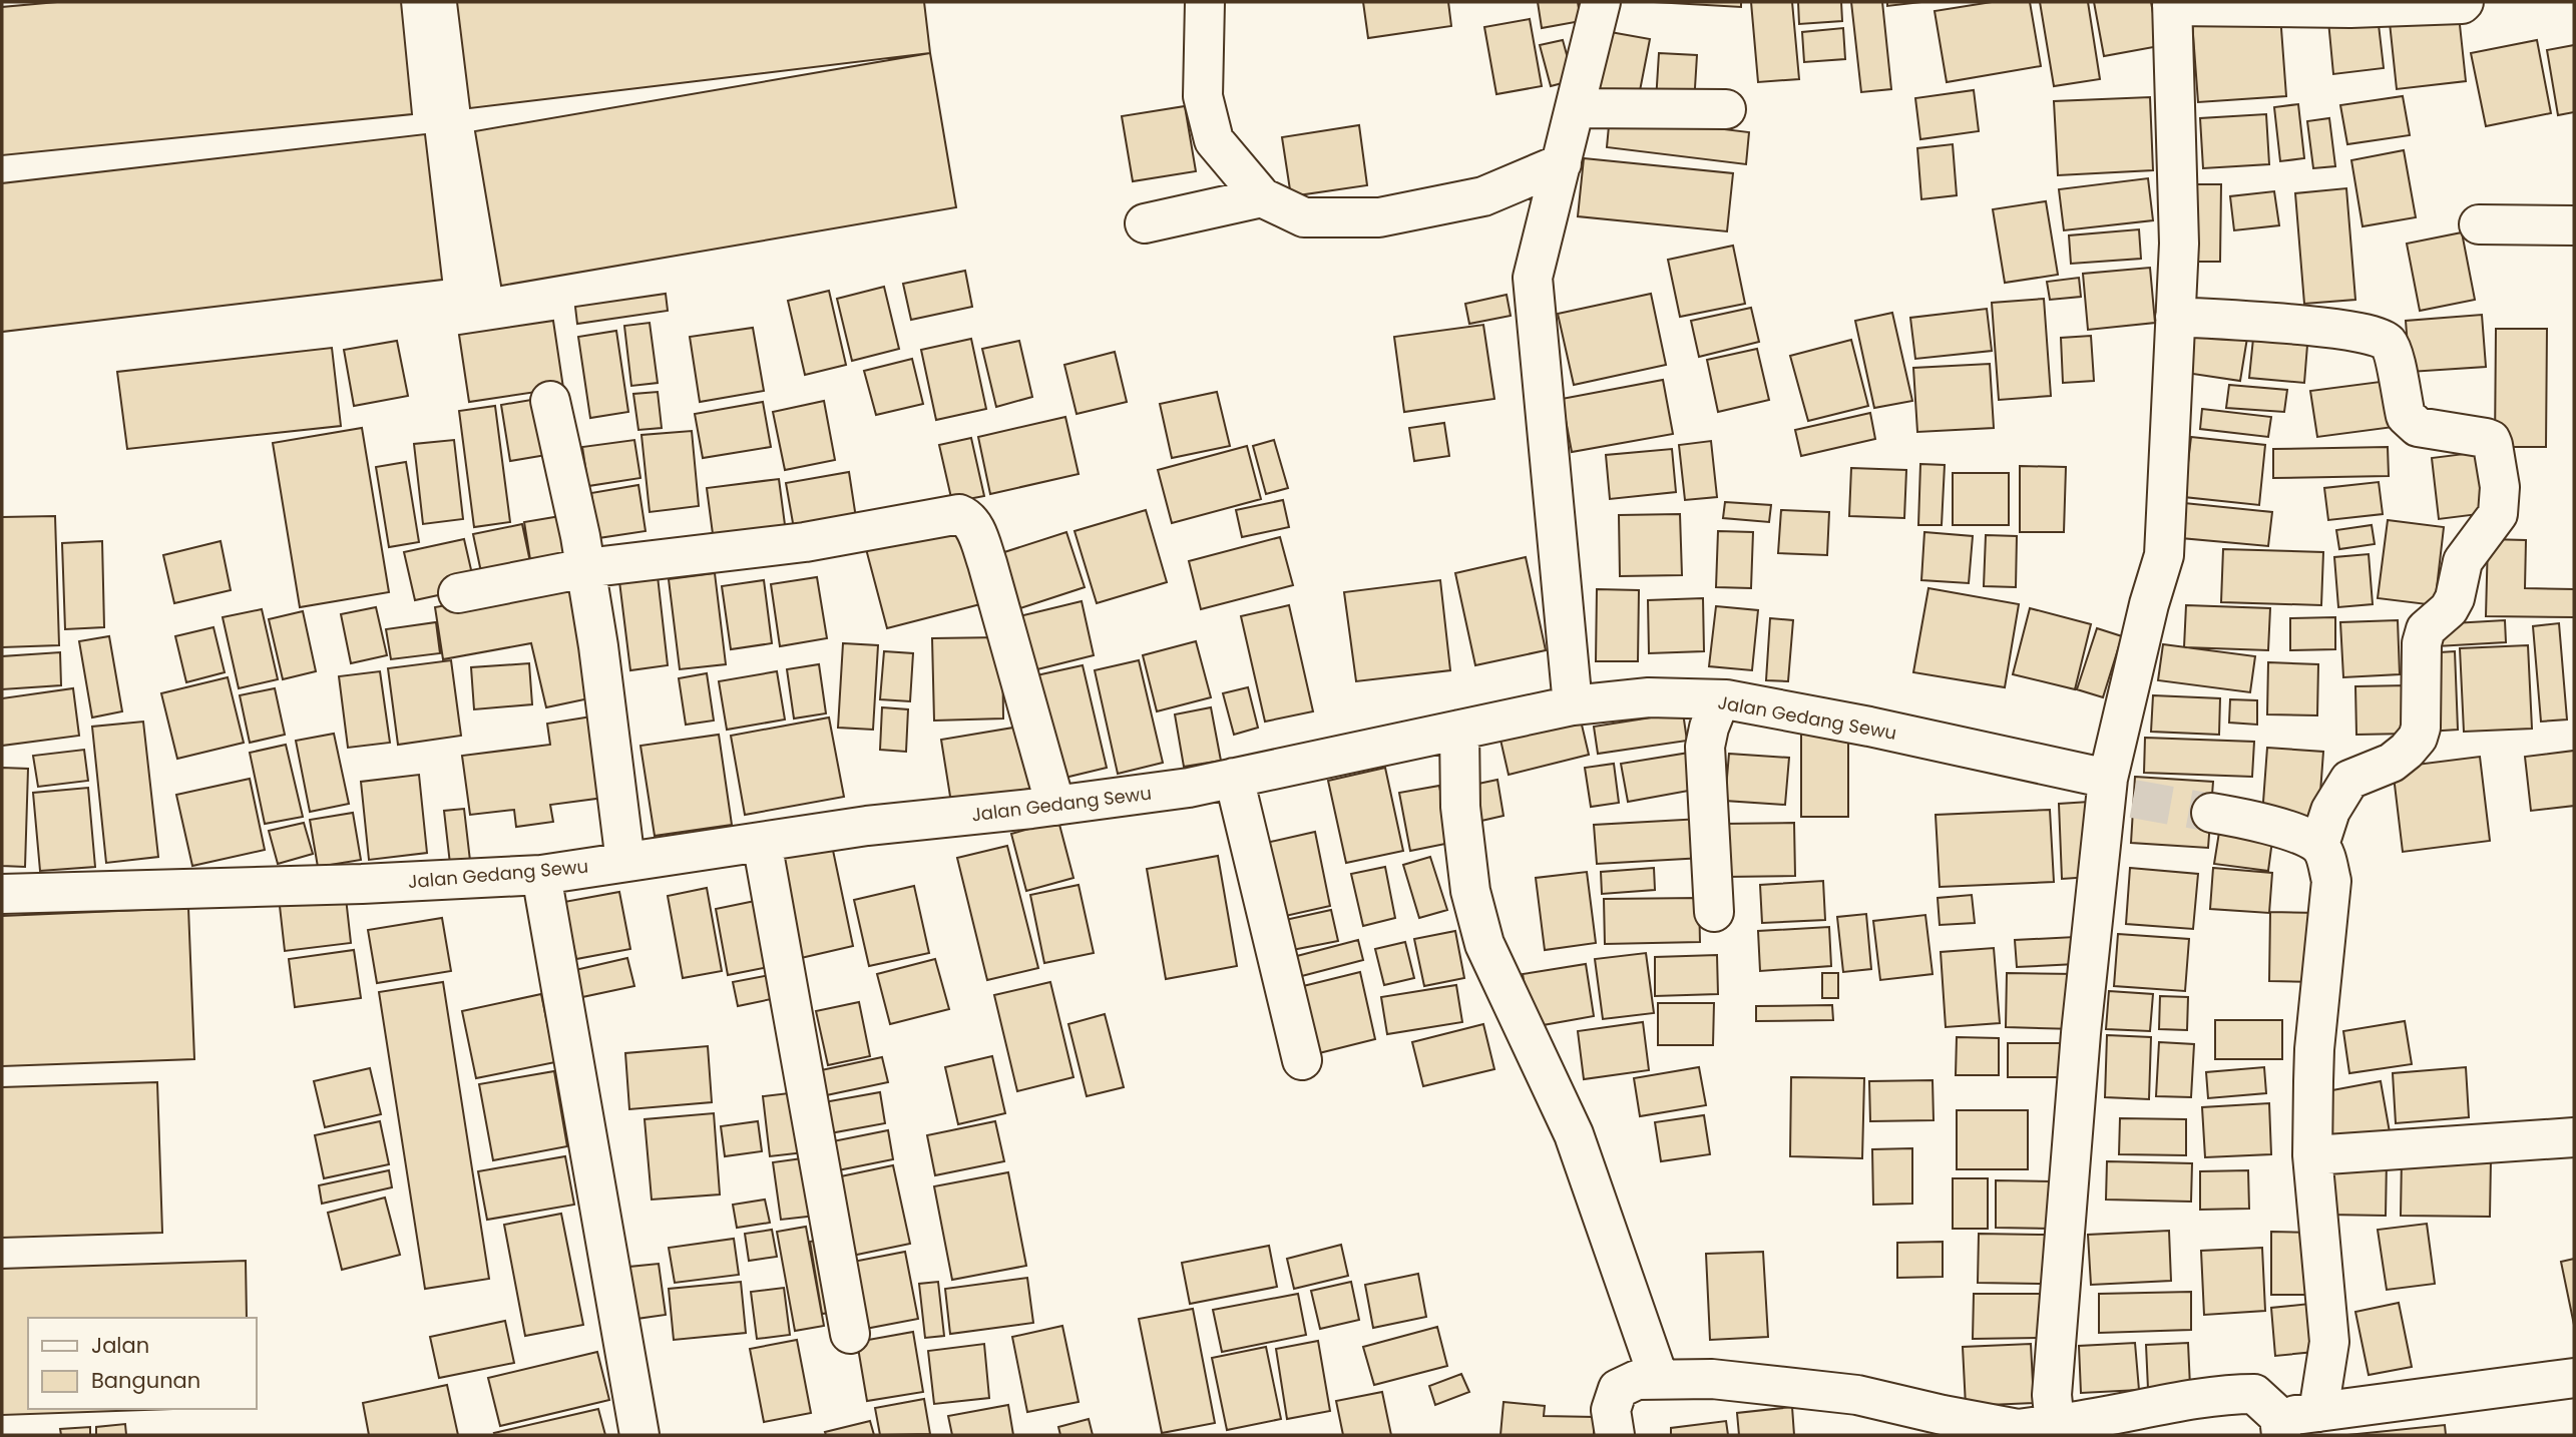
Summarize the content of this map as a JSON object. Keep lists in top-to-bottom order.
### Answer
{
  "streets": {
    "street": ["Jalan Gedang Sewu"]
  },
  "legend": ["Jalan", "Bangunan"]
}
